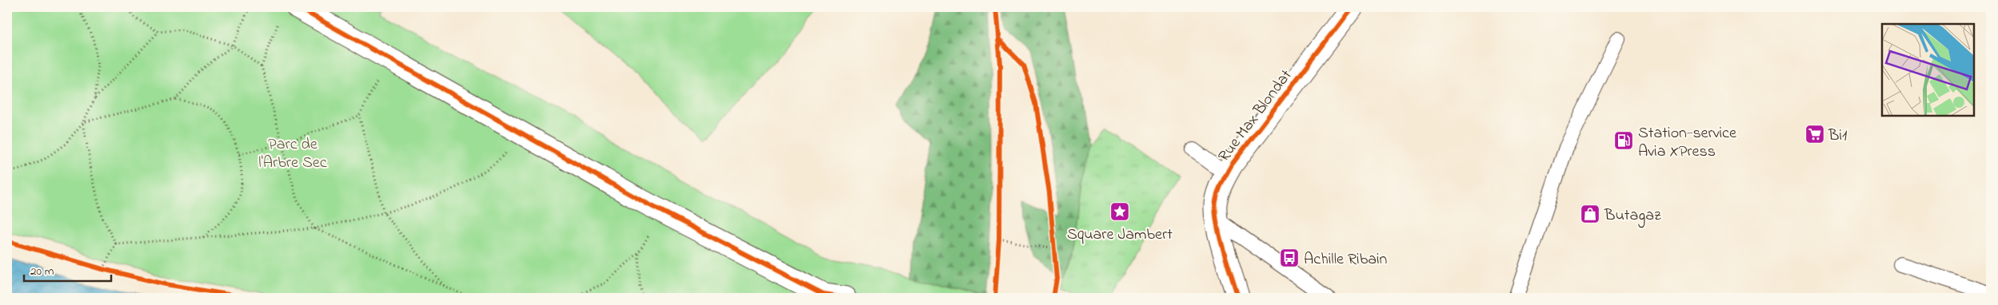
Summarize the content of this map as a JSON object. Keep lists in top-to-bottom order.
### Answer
{
  "streets": {
    "street": ["Rue Max Blondat"]
  },
  "parks": ["Parc de l'Arbre Sec"],
  "places": {
    "supermarket": ["Bi1"],
    "fuel station": ["Station-service Avia XPress"],
    "place": ["Square Jambert"],
    "shop": ["Butagaz"],
    "bus stop": ["Achille Ribain"]
  },
  "scale_bar": "20 m"
}
